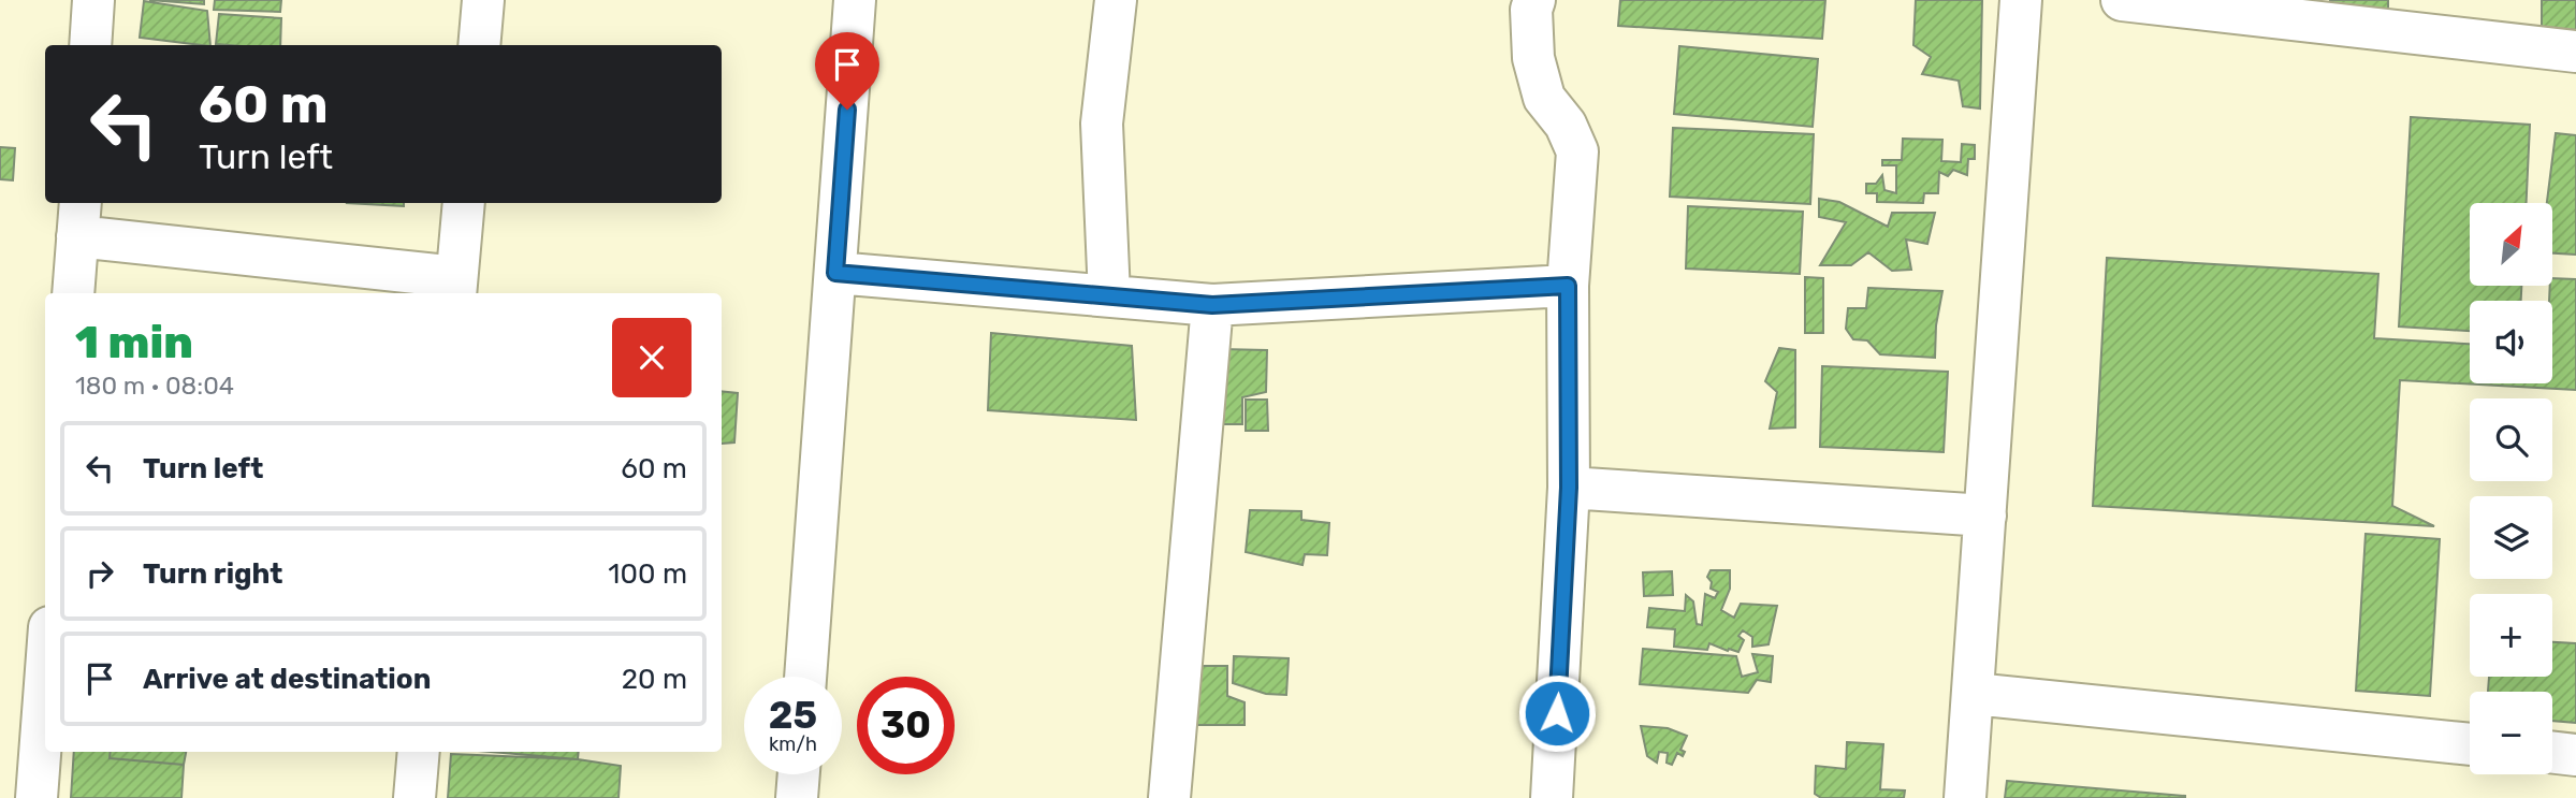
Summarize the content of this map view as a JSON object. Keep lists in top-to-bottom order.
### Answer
{
  "north": "top right",
  "page": {
    "turn": ["60 m", "Turn left"],
    "map_buttons": ["+", "−"],
    "heading": ["1 min", "180 m · 08:04"],
    "list": [
      {
        "name": "Turn left",
        "value": "60 m"
      },
      {
        "name": "Turn right",
        "value": "100 m"
      },
      {
        "name": "Arrive at destination",
        "value": "20 m"
      }
    ],
    "speed": "25 km/h",
    "limit": "30"
  }
}
